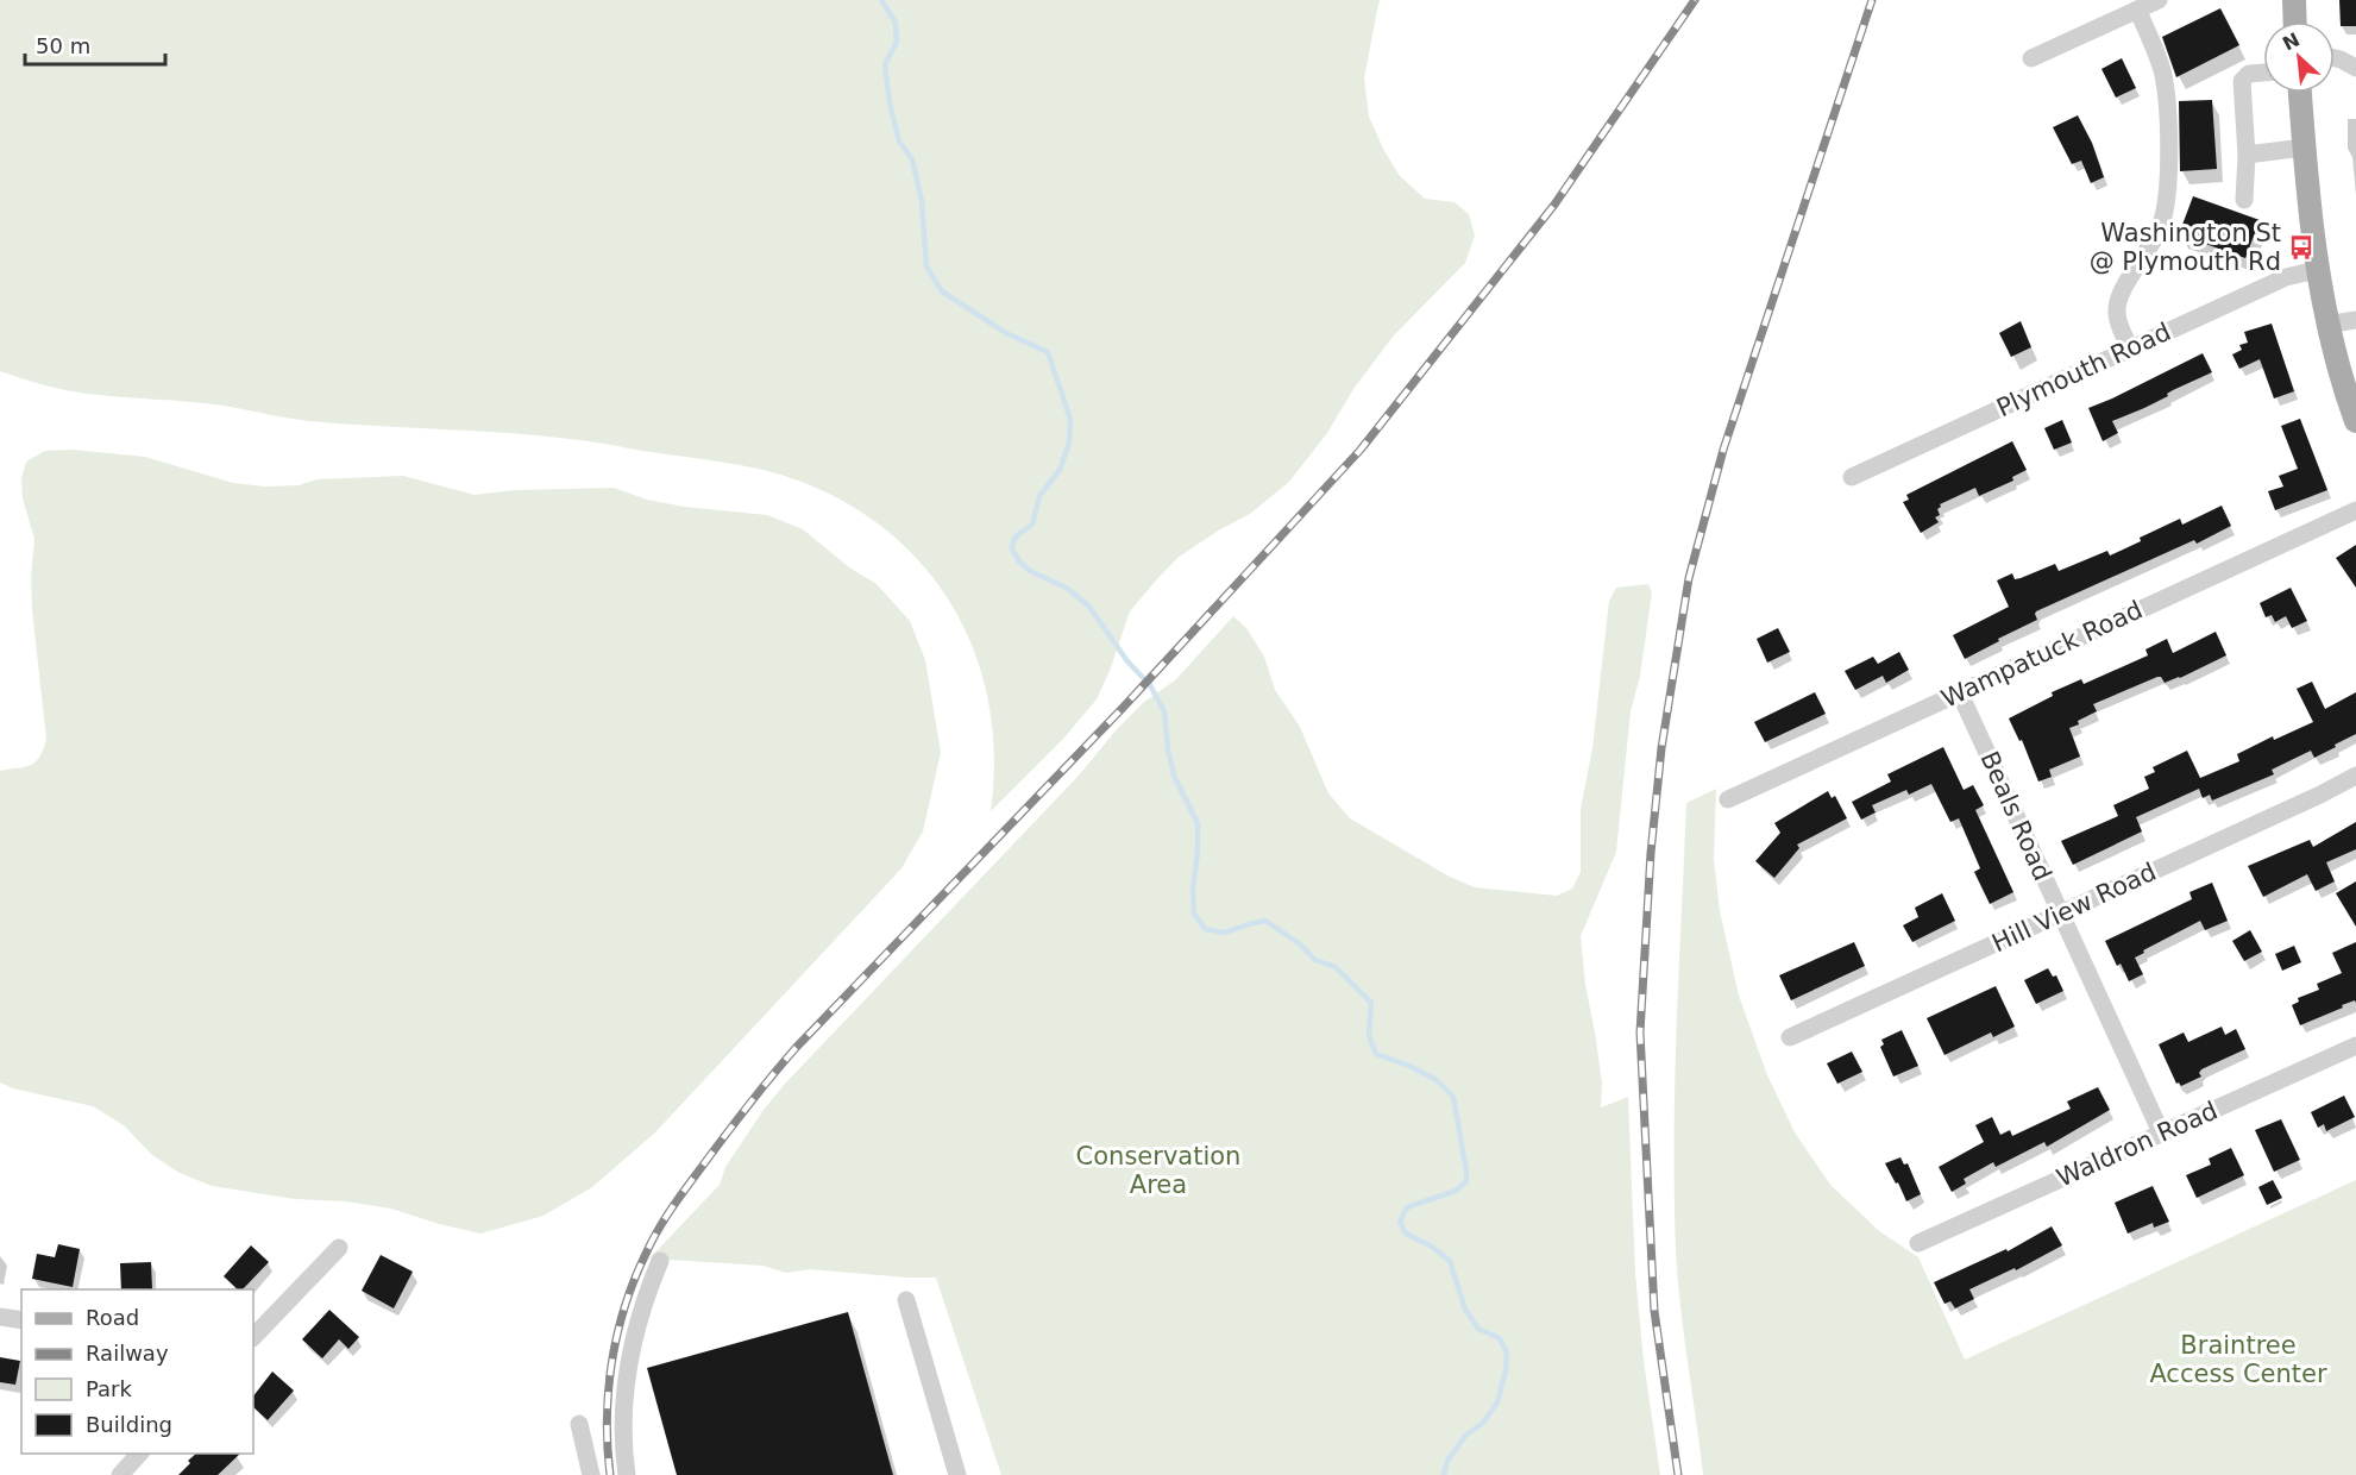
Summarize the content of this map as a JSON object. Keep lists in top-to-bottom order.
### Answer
{
  "streets": {
    "street": [
      "Plymouth Road",
      "Wampatuck Road",
      "Beals Road",
      "Hill View Road",
      "Waldron Road"
    ]
  },
  "crossings": [
    ["Wampatuck Road", "Beals Road"],
    ["Beals Road", "Hill View Road"],
    ["Beals Road", "Waldron Road"]
  ],
  "parks": ["Conservation Area", "Braintree Access Center"],
  "places": {
    "bus stop": ["Washington St @ Plymouth Rd"]
  },
  "legend": [
    "Road",
    "Railway",
    "Park",
    "Building"
  ],
  "scale_bar": "50 m",
  "north": "top left"
}
